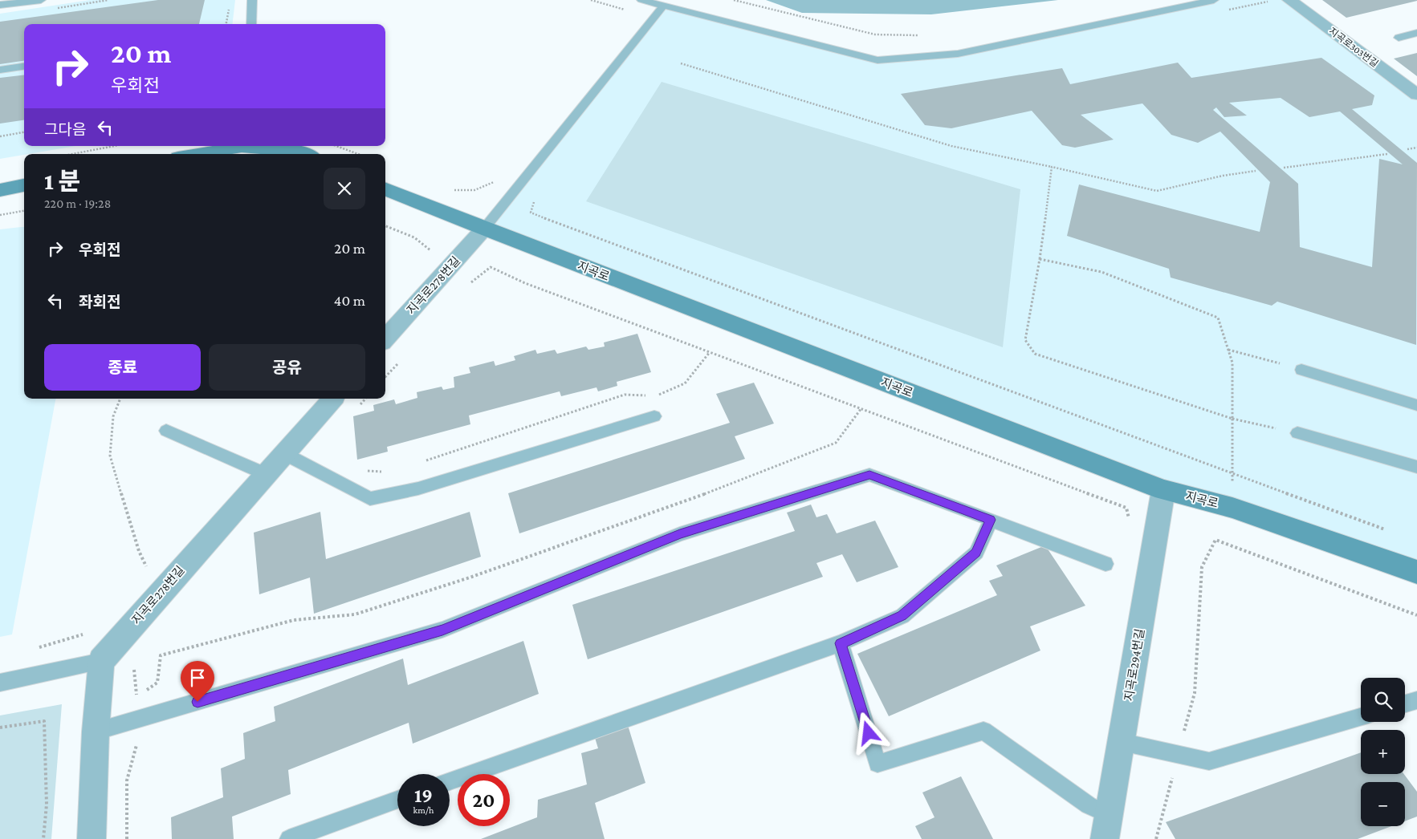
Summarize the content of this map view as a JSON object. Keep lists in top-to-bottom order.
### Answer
{
  "streets": {
    "main road": ["지곡로"],
    "street": ["지곡로303번길", "지곡로278번길", "지곡로294번길"]
  },
  "crossings": [
    ["지곡로", "지곡로278번길"],
    ["지곡로", "지곡로294번길"]
  ],
  "page": {
    "turn": ["20 m", "우회전"],
    "then": "그다음",
    "heading": ["1 분", "220 m · 19:28"],
    "list": [
      {
        "name": "우회전",
        "value": "20 m"
      },
      {
        "name": "좌회전",
        "value": "40 m"
      }
    ],
    "buttons": ["종료", "공유"],
    "map_buttons": ["+", "−"],
    "speed": "19 km/h",
    "limit": "20"
  }
}
